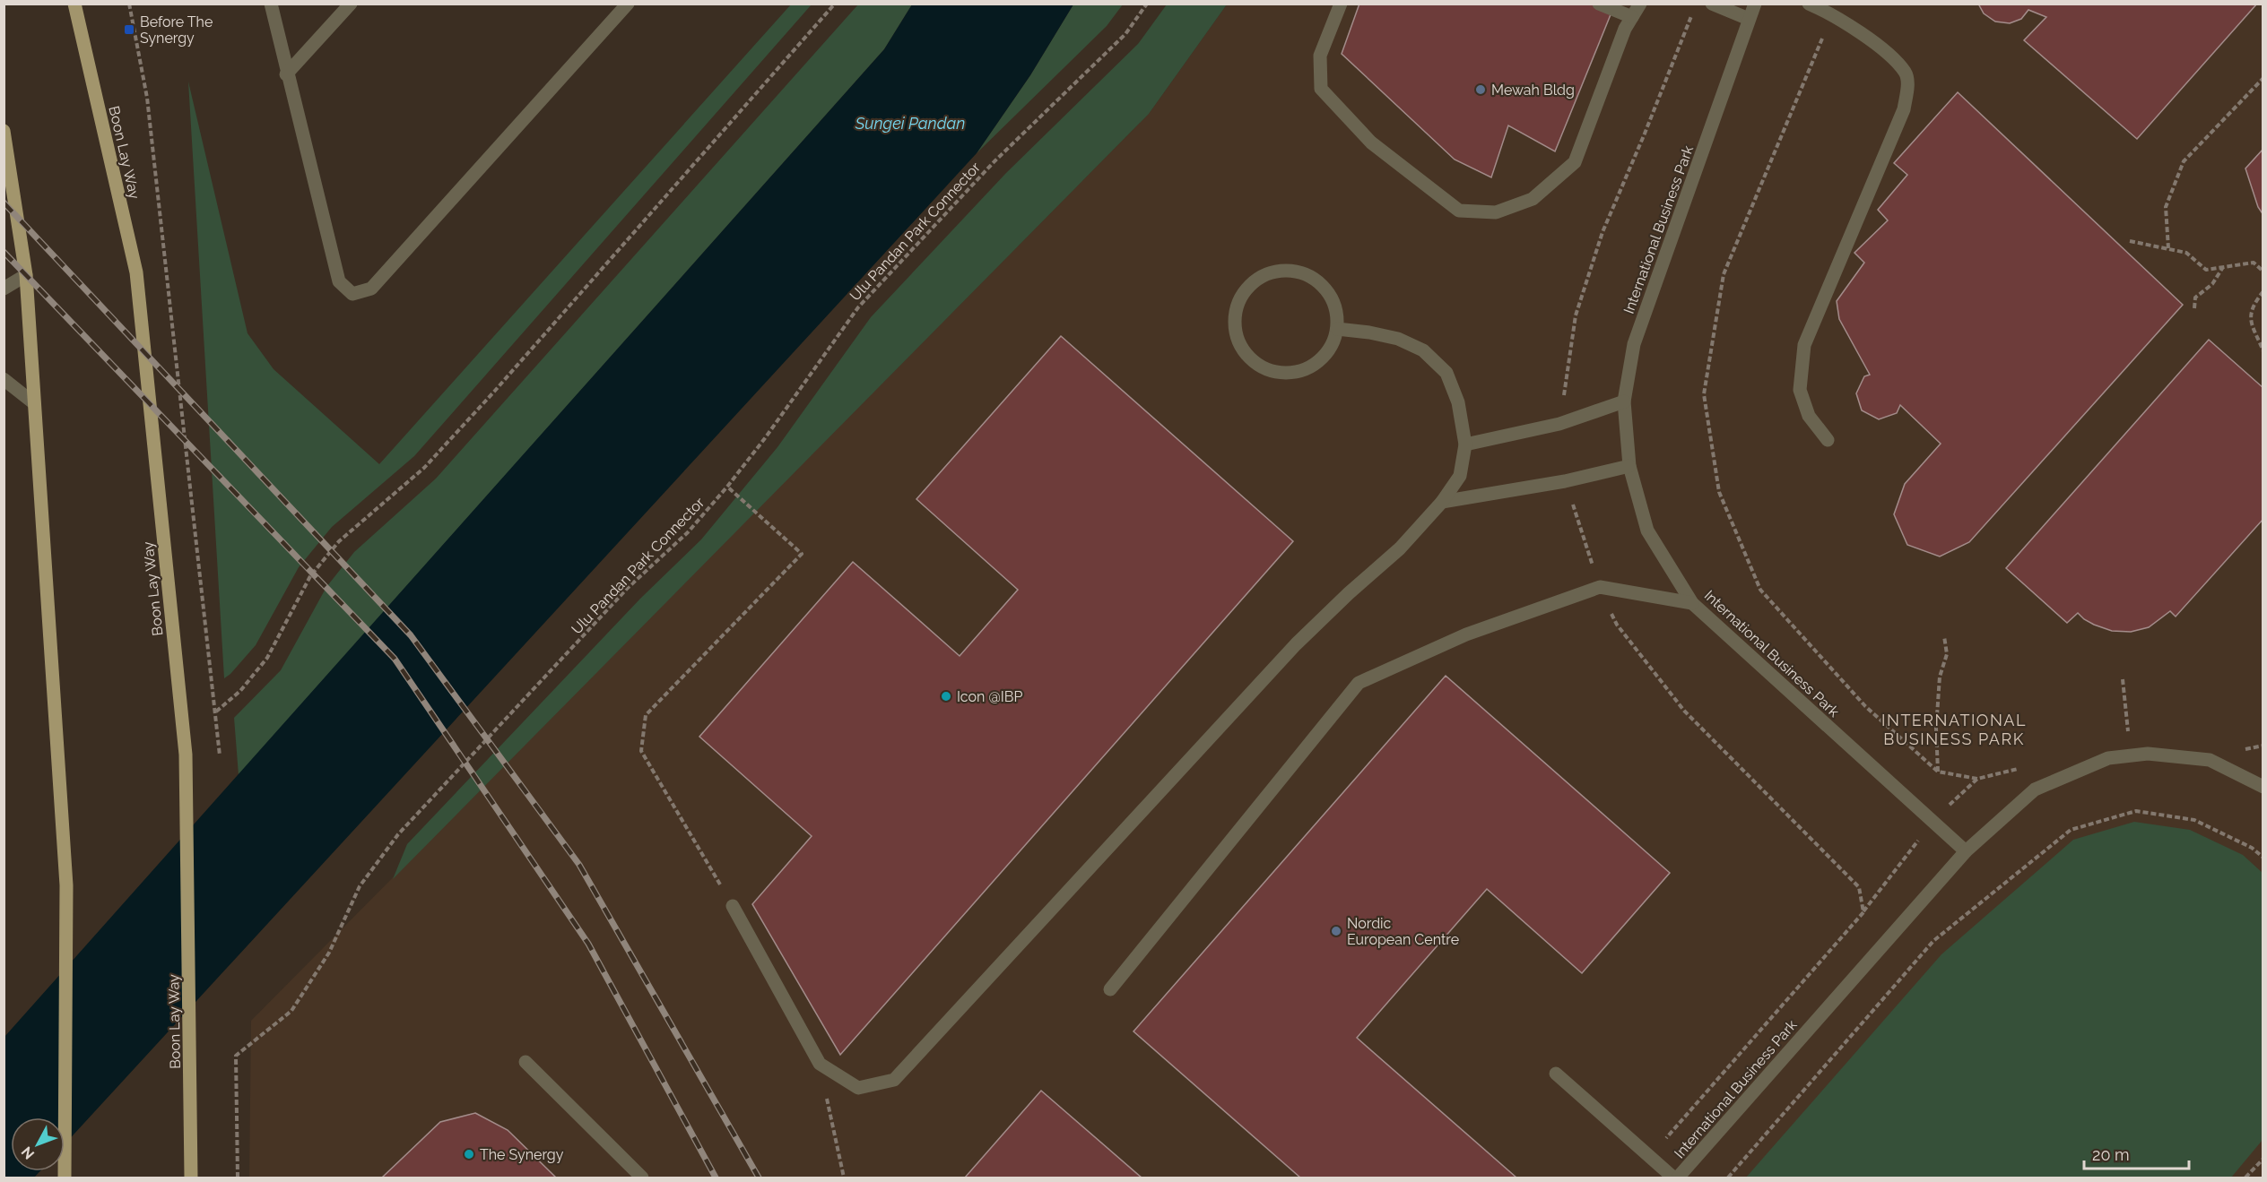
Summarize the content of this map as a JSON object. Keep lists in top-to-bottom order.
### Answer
{
  "streets": {
    "main road": ["Boon Lay Way"],
    "lane": ["International Business Park"],
    "path": ["Ulu Pandan Park Connector"]
  },
  "districts": ["INTERNATIONAL BUSINESS PARK"],
  "water": ["Sungei Pandan"],
  "places": {
    "transit": ["Before The Synergy"],
    "other": [
      "Mewah Bldg",
      "Icon @IBP",
      "Nordic European Centre",
      "The Synergy"
    ]
  },
  "scale_bar": "20 m",
  "north": "bottom left"
}
